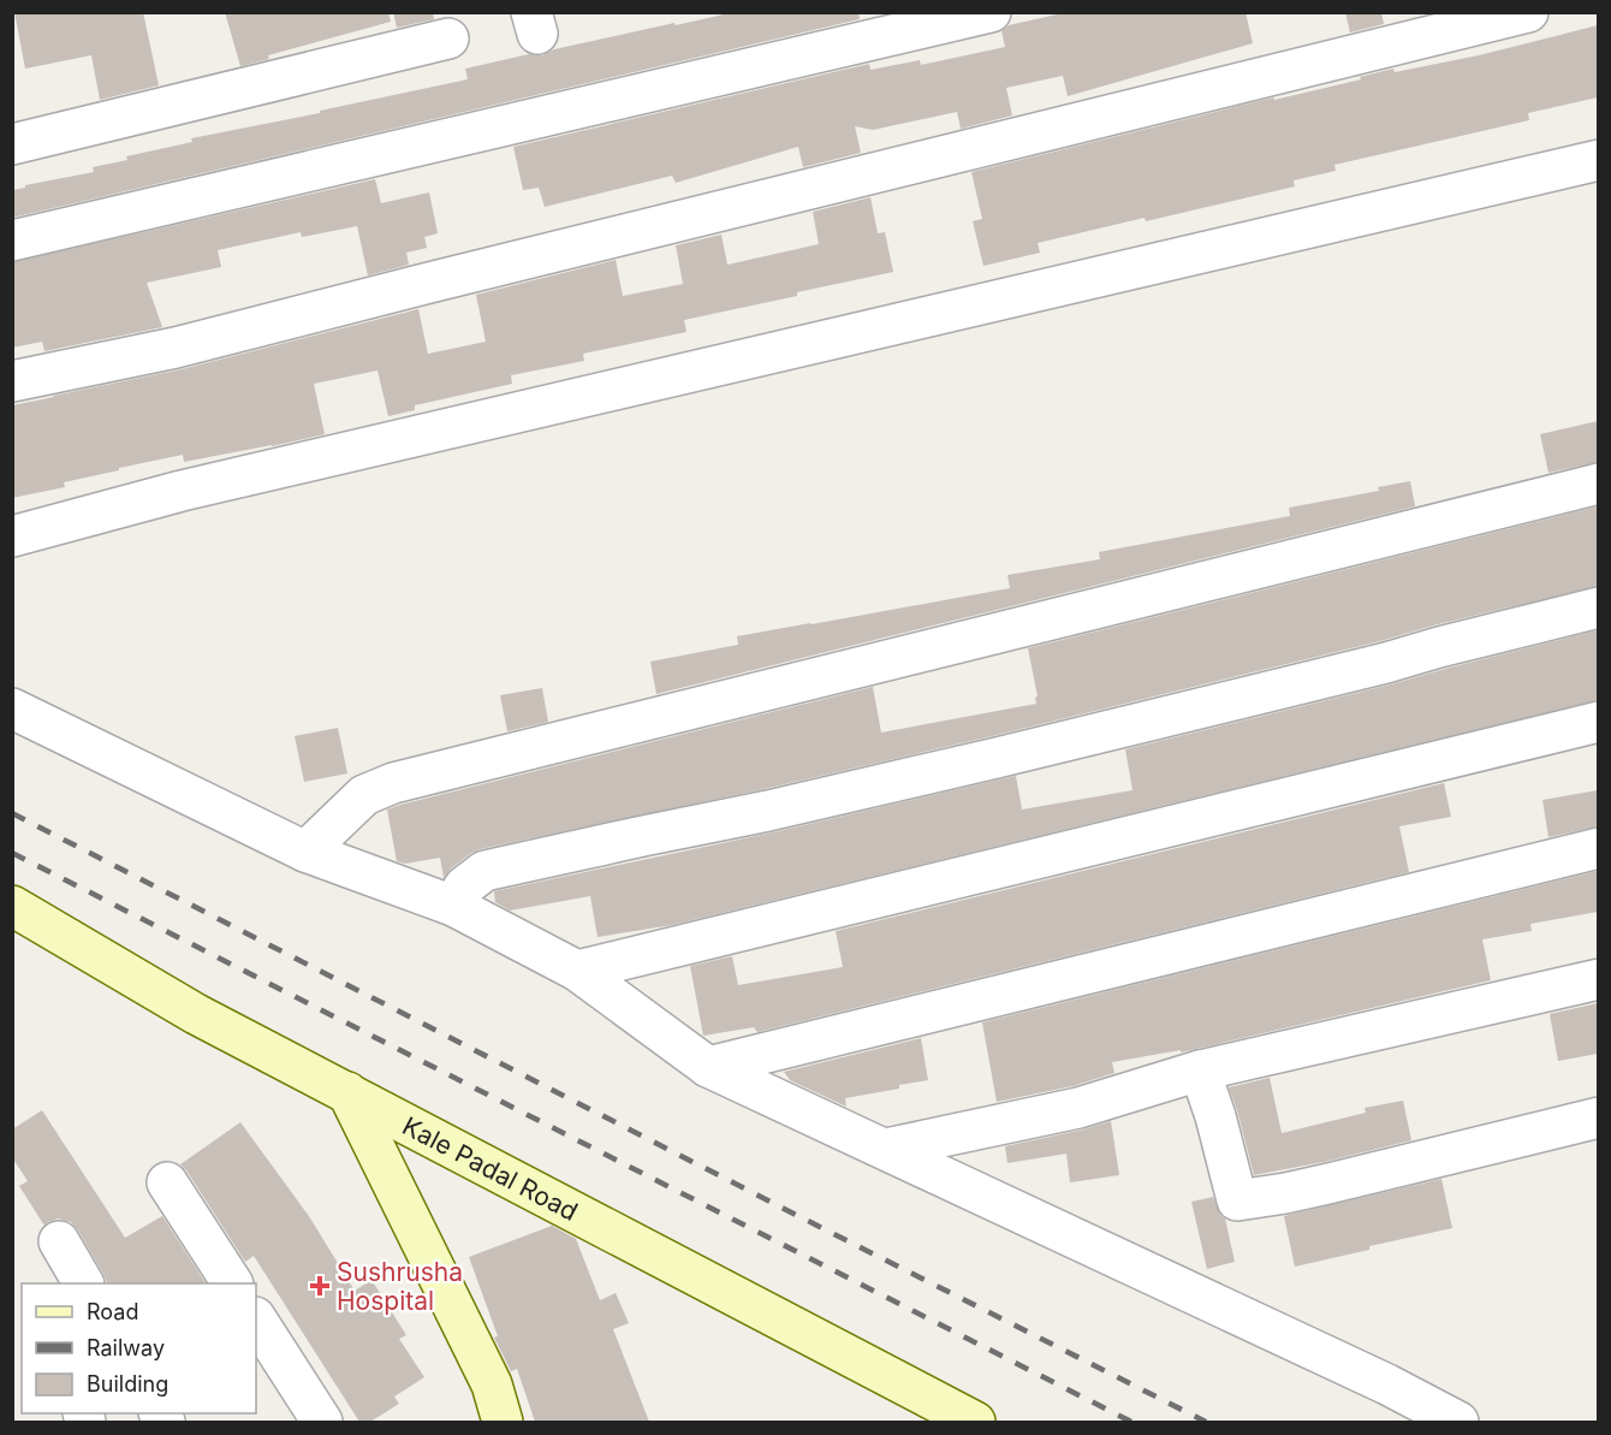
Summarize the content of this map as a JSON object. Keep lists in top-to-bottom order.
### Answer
{
  "streets": {
    "street": ["Kale Padal Road"]
  },
  "places": {
    "health": ["Sushrusha Hospital"]
  },
  "legend": ["Road", "Railway", "Building"]
}
